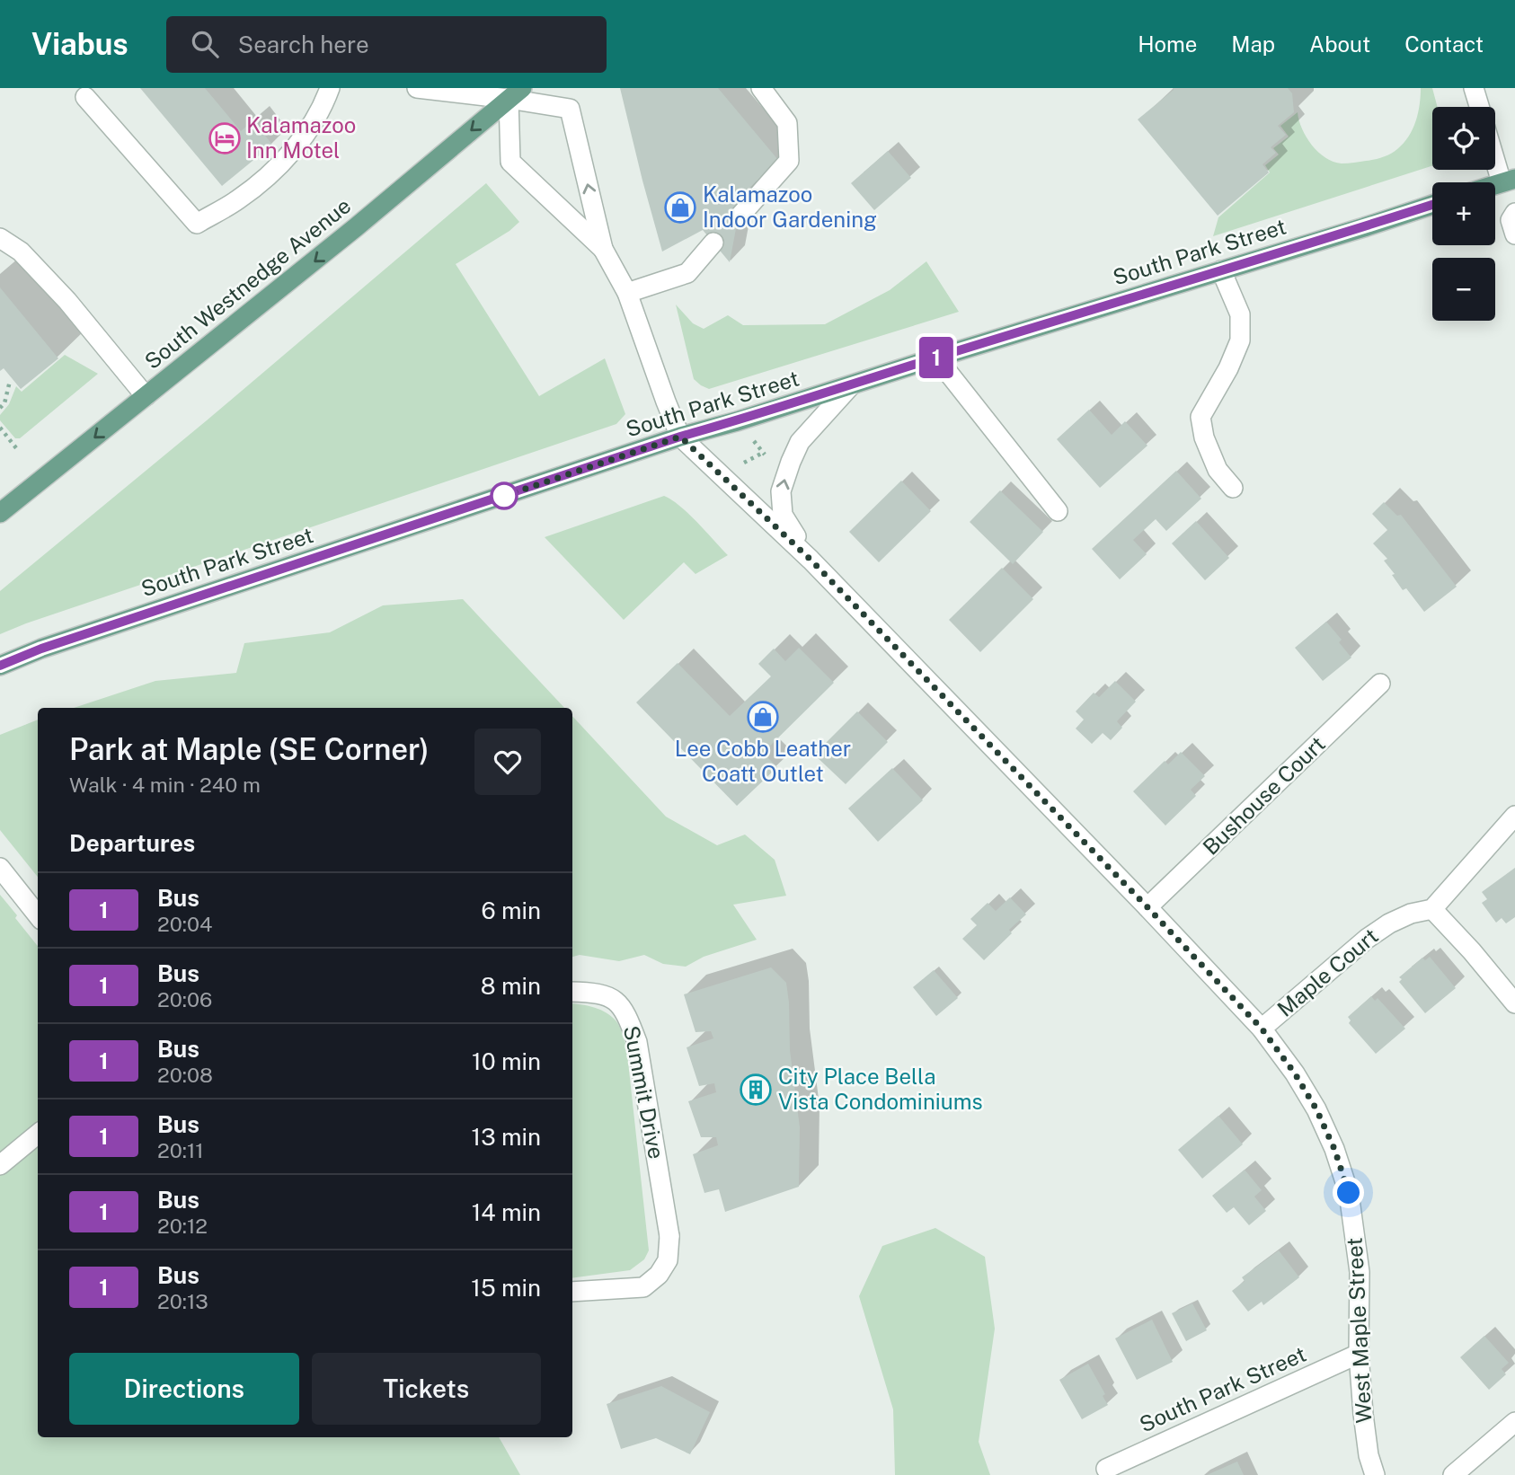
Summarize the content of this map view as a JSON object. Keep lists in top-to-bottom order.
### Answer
{
  "streets": {
    "main road": ["South Park Street", "South Westnedge Avenue"],
    "street": [
      "Bushouse Court",
      "Maple Court",
      "Summit Drive",
      "West Maple Street"
    ]
  },
  "crossings": [
    ["South Park Street", "West Maple Street"],
    ["South Westnedge Avenue", "West Maple Street"],
    ["Bushouse Court", "West Maple Street"],
    ["Maple Court", "West Maple Street"]
  ],
  "one_way": ["South Westnedge Avenue"],
  "places": {
    "hotel": ["Kalamazoo Inn Motel"],
    "shop": ["Kalamazoo Indoor Gardening", "Lee Cobb Leather Coatt Outlet"],
    "building": ["City Place Bella Vista Condominiums"]
  },
  "lines": ["bus line 1"],
  "page": {
    "header": "Viabus",
    "search": "Search here",
    "nav": [
      "Home",
      "Map",
      "About",
      "Contact"
    ],
    "on_map": "1",
    "map_buttons": ["+", "−"],
    "heading": [
      ["Park at Maple (SE Corner)", "Walk · 4 min · 240 m"],
      "Departures"
    ],
    "list": [
      {
        "mark": "1",
        "name": "Bus",
        "note": "20:04",
        "value": "6 min"
      },
      {
        "mark": "1",
        "name": "Bus",
        "note": "20:06",
        "value": "8 min"
      },
      {
        "mark": "1",
        "name": "Bus",
        "note": "20:08",
        "value": "10 min"
      },
      {
        "mark": "1",
        "name": "Bus",
        "note": "20:11",
        "value": "13 min"
      },
      {
        "mark": "1",
        "name": "Bus",
        "note": "20:12",
        "value": "14 min"
      },
      {
        "mark": "1",
        "name": "Bus",
        "note": "20:13",
        "value": "15 min"
      }
    ],
    "buttons": ["Directions", "Tickets"]
  }
}
